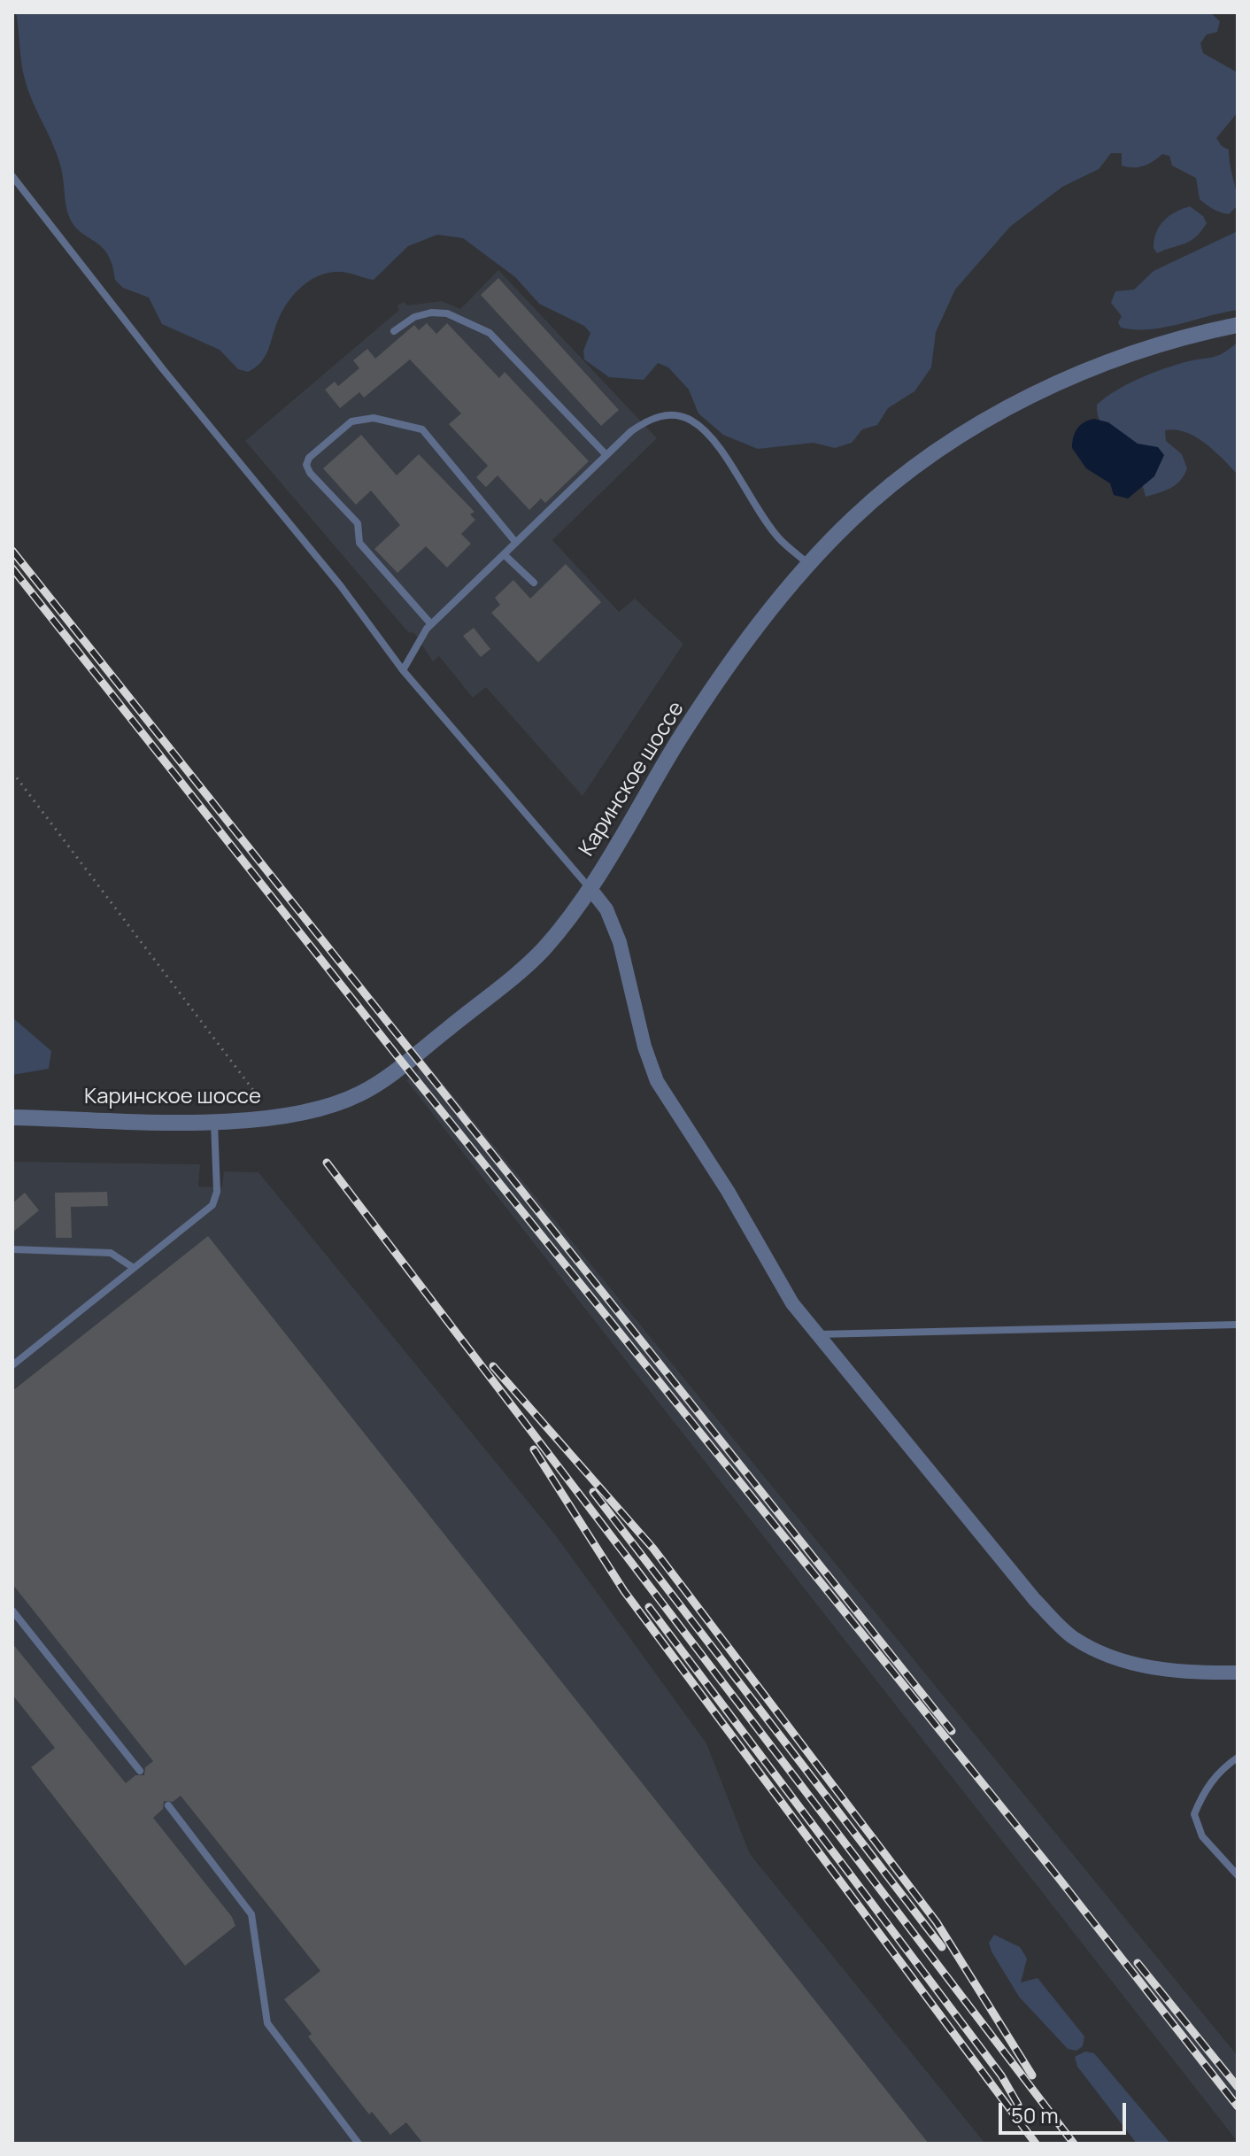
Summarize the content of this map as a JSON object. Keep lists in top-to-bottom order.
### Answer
{
  "streets": {
    "street": ["Каринское шоссе"]
  },
  "scale_bar": "50 m"
}
